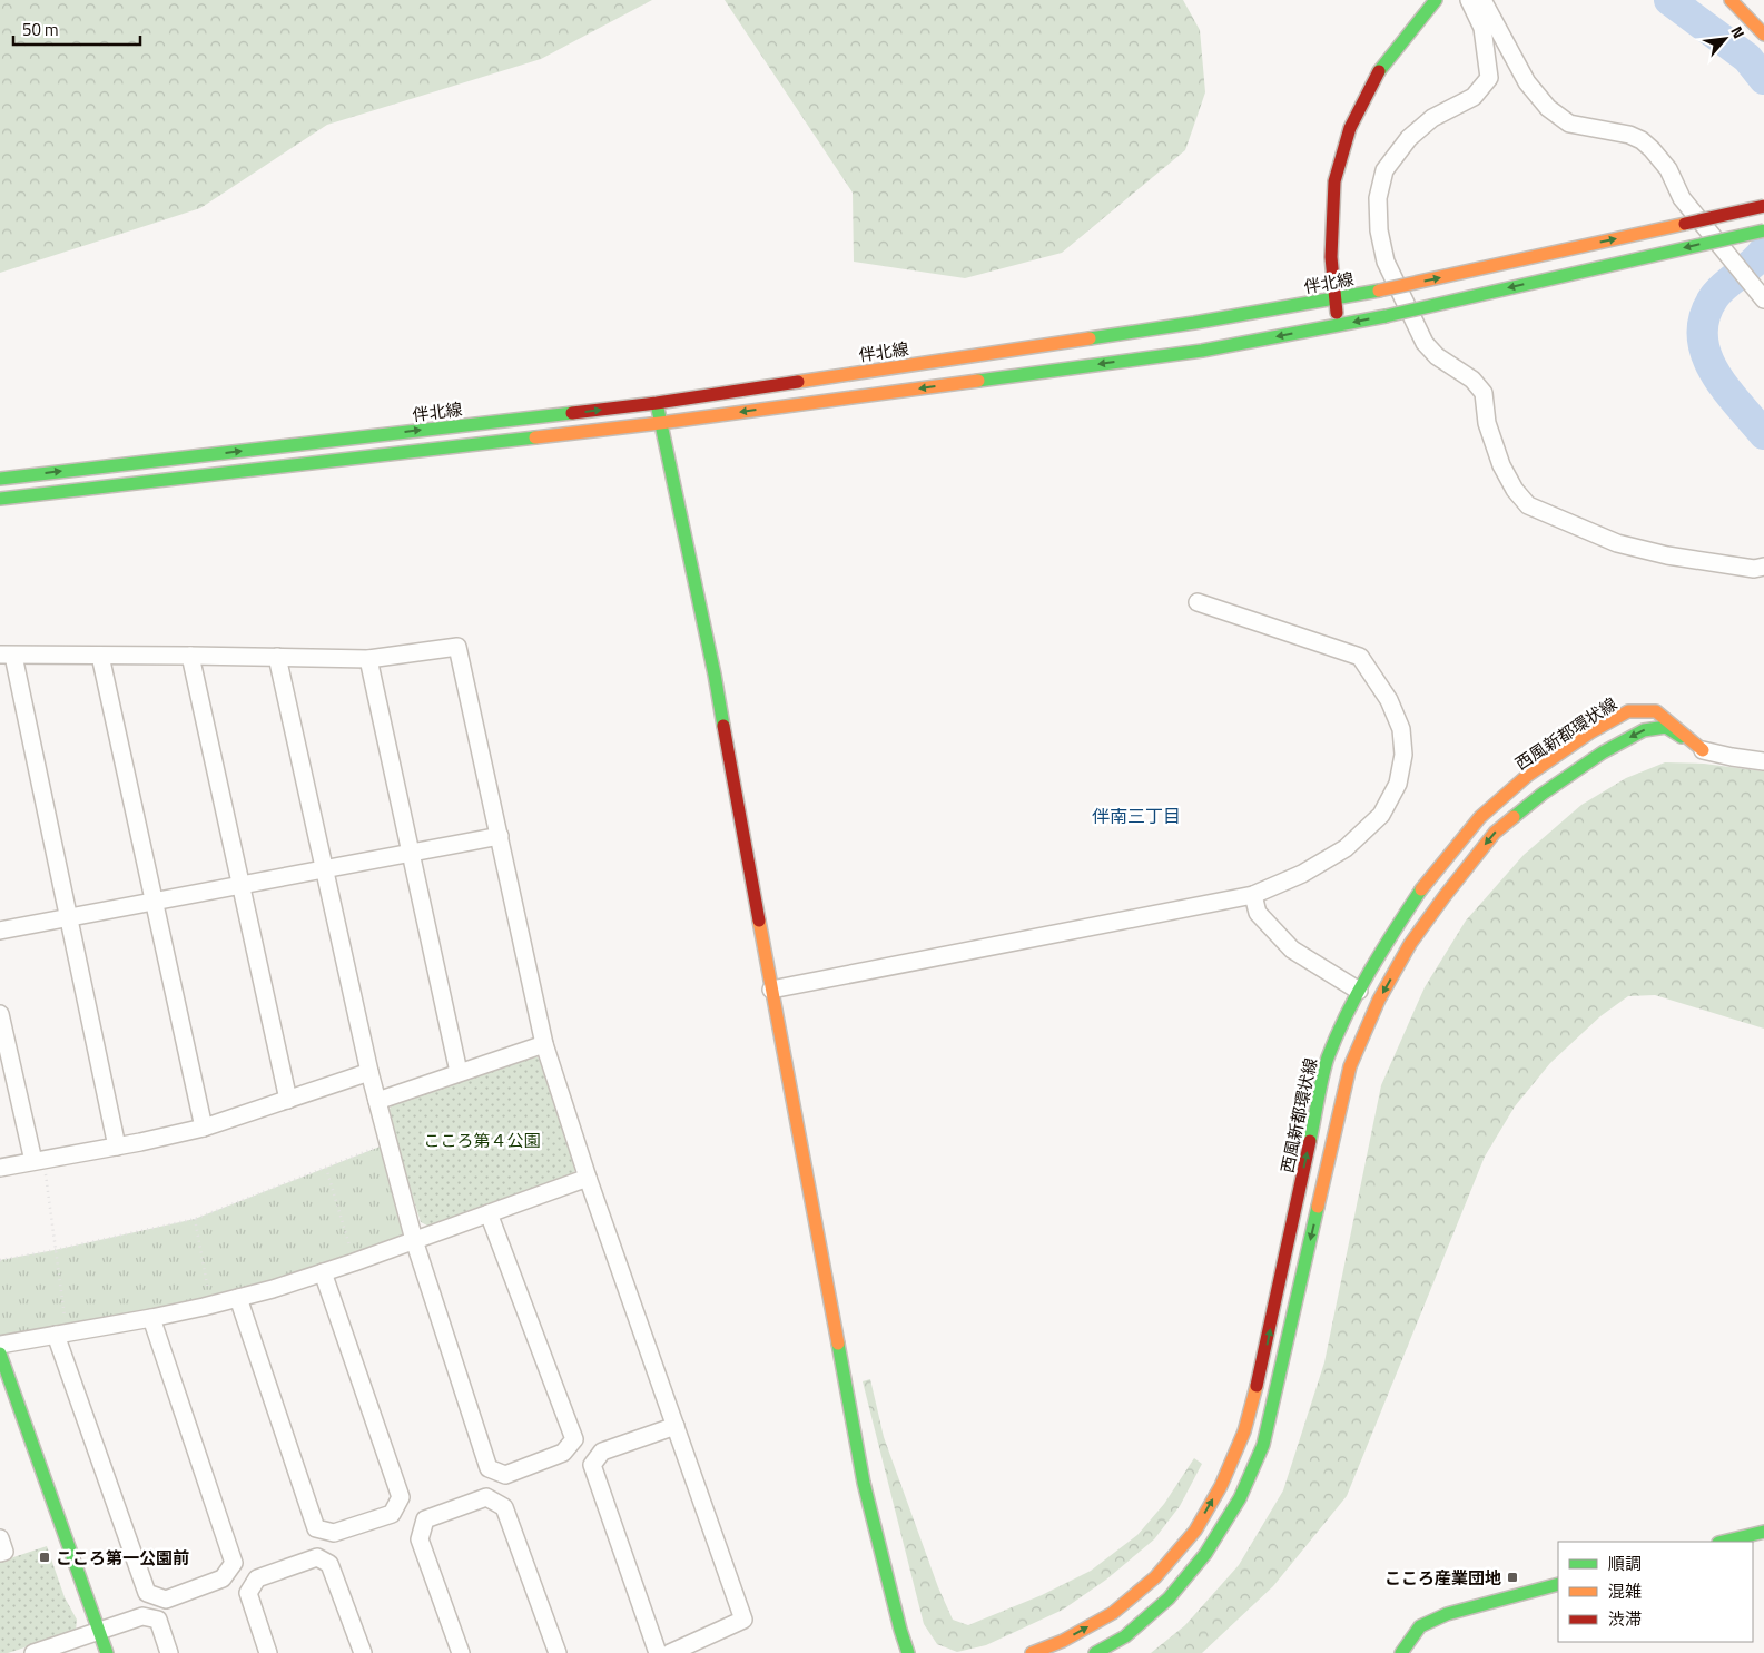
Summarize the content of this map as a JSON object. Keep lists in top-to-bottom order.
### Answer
{
  "streets": {
    "street": ["伴北線", "西風新都環状線"]
  },
  "districts": ["伴南三丁目"],
  "parks": ["こころ第４公園"],
  "places": {
    "transit": ["こころ第一公園前", "こころ産業団地"]
  },
  "legend": ["順調", "混雑", "渋滞"],
  "scale_bar": "50 m",
  "north": "top right"
}
